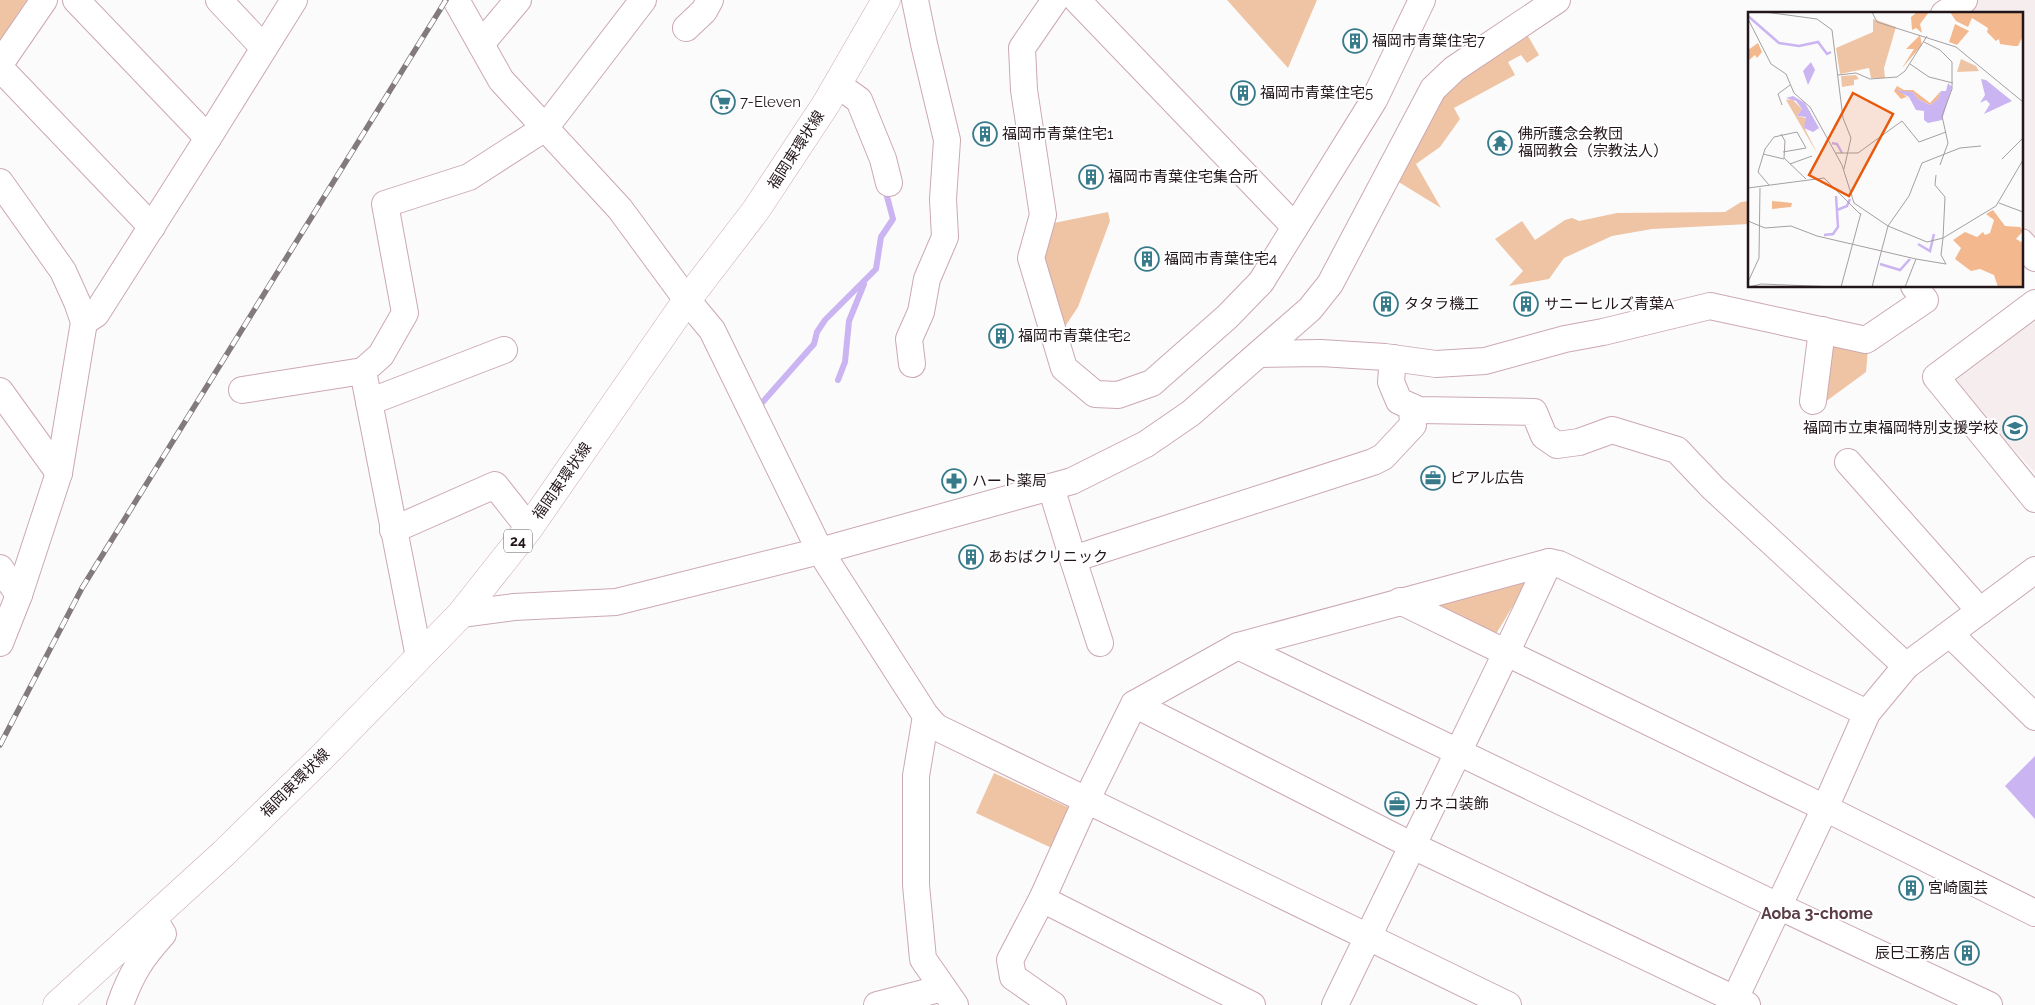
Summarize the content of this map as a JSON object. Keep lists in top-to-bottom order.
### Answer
{
  "streets": {
    "main road": ["福岡東環状線", "24"]
  },
  "districts": ["Aoba 3-chome"],
  "places": {
    "building": [
      "福岡市青葉住宅7",
      "福岡市青葉住宅5",
      "福岡市青葉住宅1",
      "福岡市青葉住宅集合所",
      "福岡市青葉住宅4",
      "タタラ機工",
      "サニーヒルズ青葉A",
      "福岡市青葉住宅2",
      "あおばクリニック",
      "宮崎園芸",
      "辰巳工務店"
    ],
    "supermarket": ["7-Eleven"],
    "temple": ["佛所護念会教団 福岡教会（宗教法人）"],
    "school or university": ["福岡市立東福岡特別支援学校"],
    "office": ["ピアル広告", "カネコ装飾"],
    "pharmacy": ["ハート薬局"]
  }
}
